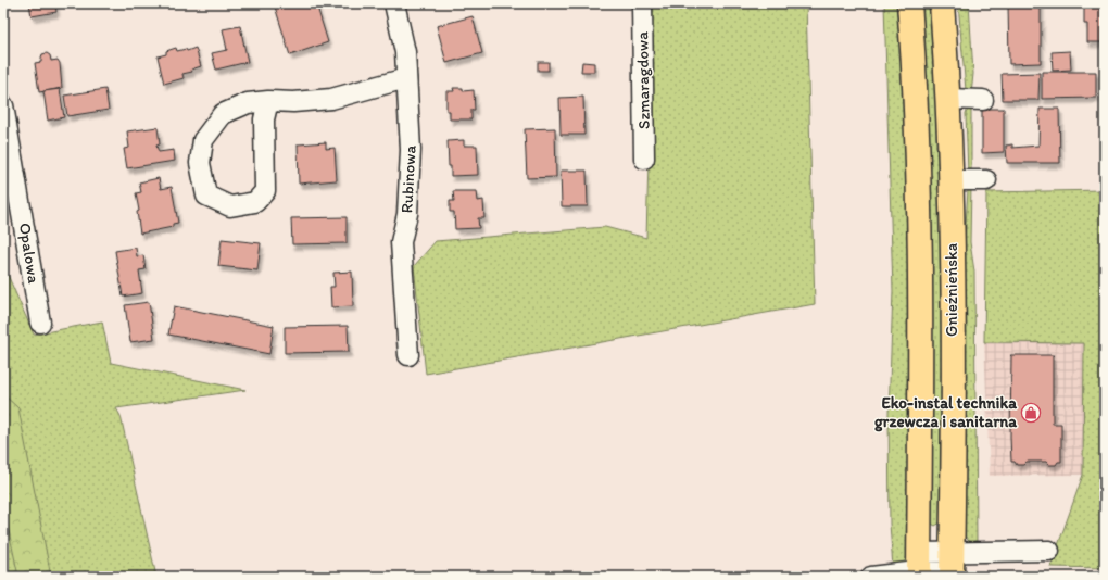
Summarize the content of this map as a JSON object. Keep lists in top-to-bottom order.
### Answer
{
  "streets": {
    "main road": ["Gnieźnieńska"],
    "street": ["Szmaragdowa", "Rubinowa", "Opalowa"]
  },
  "places": {
    "shop": ["Eko-instal technika grzewcza i sanitarna"]
  }
}
